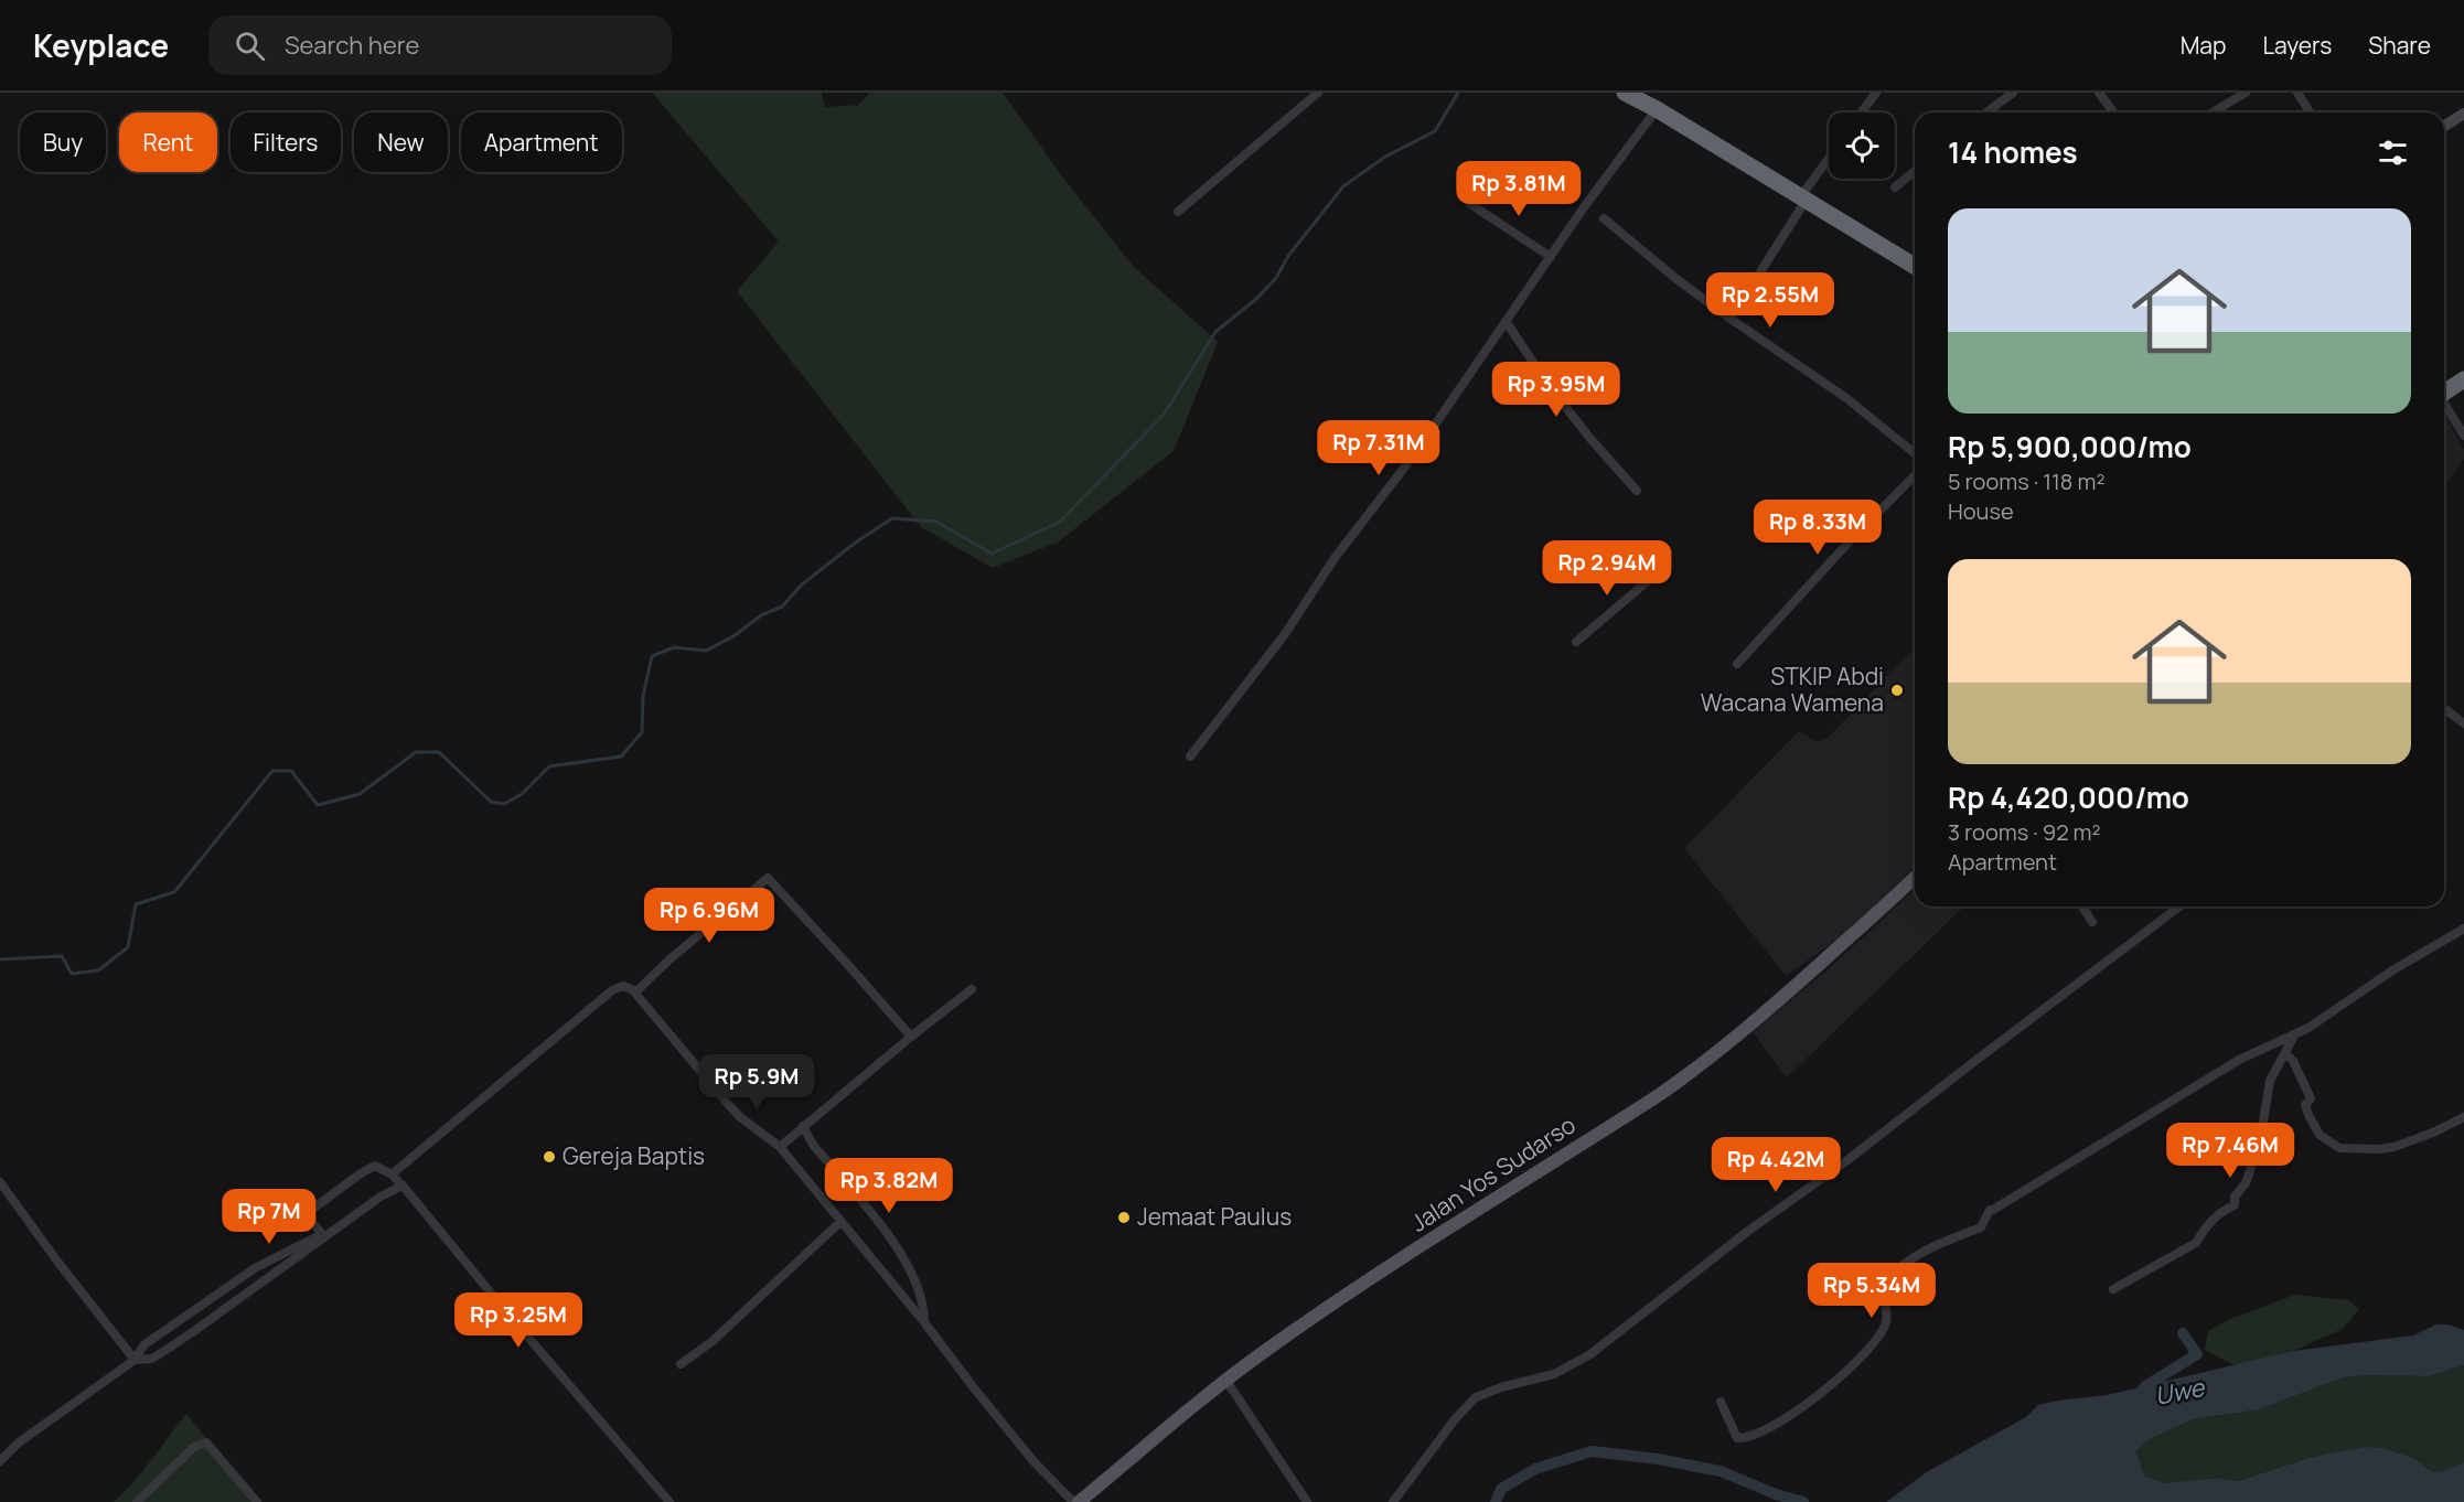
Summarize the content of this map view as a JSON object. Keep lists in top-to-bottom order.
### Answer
{
  "streets": {
    "main road": ["Jalan Yos Sudarso"]
  },
  "water": ["Uwe"],
  "places": ["STKIP Abdi Wacana Wamena", "Gereja Baptis", "Jemaat Paulus"],
  "page": {
    "header": "Keyplace",
    "search": "Search here",
    "nav": ["Map", "Layers", "Share"],
    "chip": [
      "Buy",
      "Rent",
      "Filters",
      "New",
      "Apartment"
    ],
    "heading": "14 homes",
    "price": [
      "Rp 3.81M",
      "Rp 2.55M",
      "Rp 3.95M",
      "Rp 7.31M",
      "Rp 8.33M",
      "Rp 2.94M",
      "Rp 6.96M",
      "Rp 5.9M",
      "Rp 7.46M",
      "Rp 4.42M",
      "Rp 3.82M",
      "Rp 7M",
      "Rp 5.34M",
      "Rp 3.25M"
    ],
    "list": [
      {
        "name": "Rp 5,900,000/mo",
        "note": "5 rooms · 118 m² · House"
      },
      {
        "name": "Rp 4,420,000/mo",
        "note": "3 rooms · 92 m² · Apartment"
      }
    ]
  }
}
